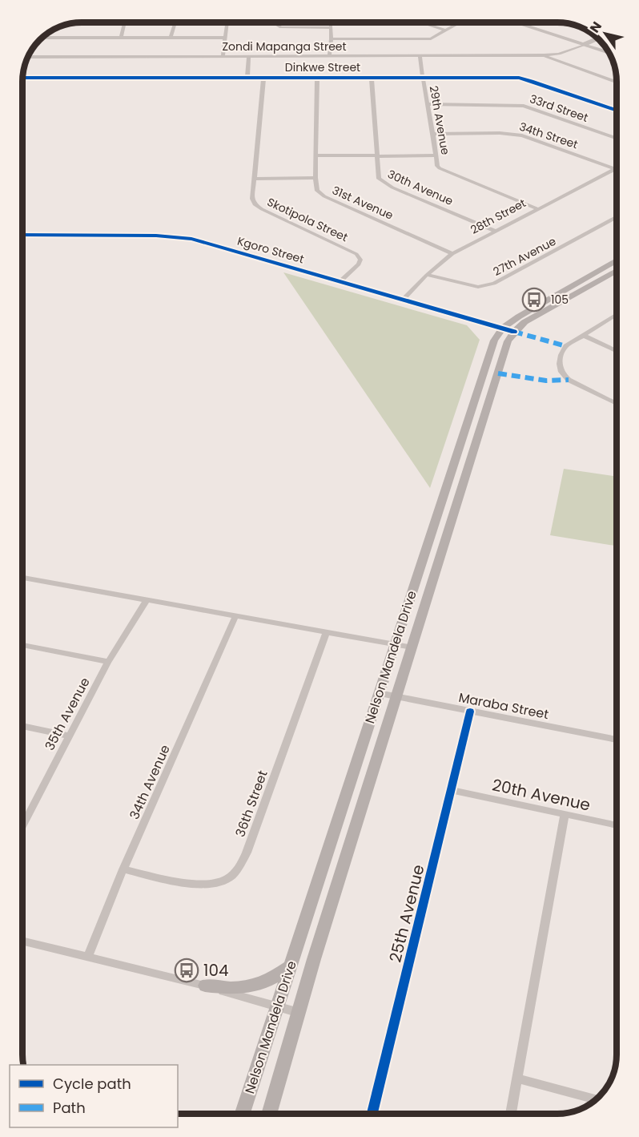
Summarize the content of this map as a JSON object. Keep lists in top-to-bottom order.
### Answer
{
  "streets": {
    "main road": ["Nelson Mandela Drive"],
    "street": [
      "Zondi Mapanga Street",
      "Dinkwe Street",
      "33rd Street",
      "29th Avenue",
      "34th Street",
      "30th Avenue",
      "31st Avenue",
      "28th Street",
      "Skotipola Street",
      "Kgoro Street",
      "27th Avenue",
      "Maraba Street",
      "35th Avenue",
      "34th Avenue",
      "20th Avenue",
      "36th Street",
      "25th Avenue"
    ]
  },
  "crossings": [
    ["Zondi Mapanga Street", "29th Avenue"],
    ["Dinkwe Street", "29th Avenue"],
    ["Dinkwe Street", "30th Avenue"],
    ["Dinkwe Street", "Skotipola Street"],
    ["33rd Street", "29th Avenue"],
    ["29th Avenue", "34th Street"],
    ["29th Avenue", "28th Street"],
    ["34th Street", "28th Street"],
    ["30th Avenue", "28th Street"],
    ["31st Avenue", "28th Street"],
    ["28th Street", "Kgoro Street"],
    ["28th Street", "27th Avenue"],
    ["Skotipola Street", "Kgoro Street"],
    ["Kgoro Street", "Nelson Mandela Drive"],
    ["Nelson Mandela Drive", "Maraba Street"],
    ["Maraba Street", "25th Avenue"],
    ["34th Avenue", "36th Street"],
    ["20th Avenue", "25th Avenue"]
  ],
  "places": {
    "bus stop": ["105", "104"]
  },
  "legend": ["Cycle path", "Path"],
  "north": "top left"
}
